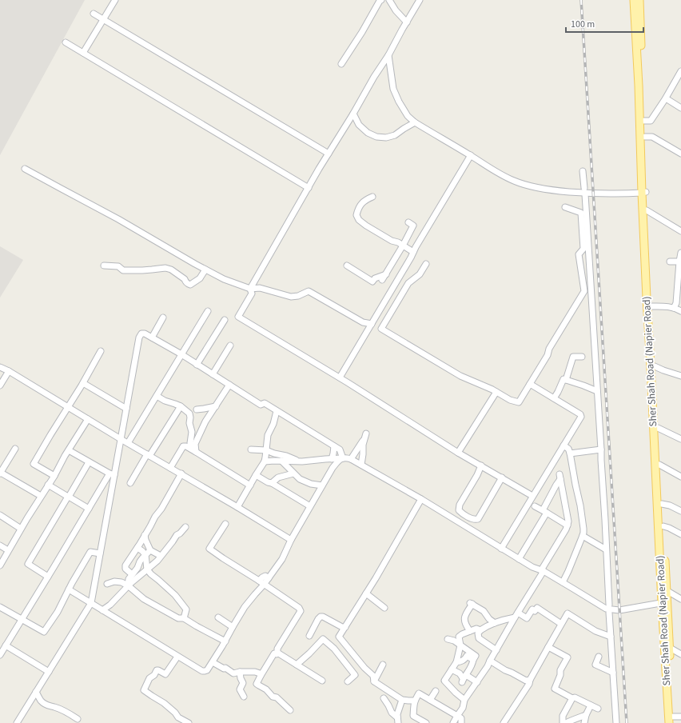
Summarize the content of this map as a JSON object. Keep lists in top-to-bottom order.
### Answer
{
  "streets": {
    "main road": ["Sher Shah Road (Napier Road)"]
  },
  "scale_bar": "100 m"
}
